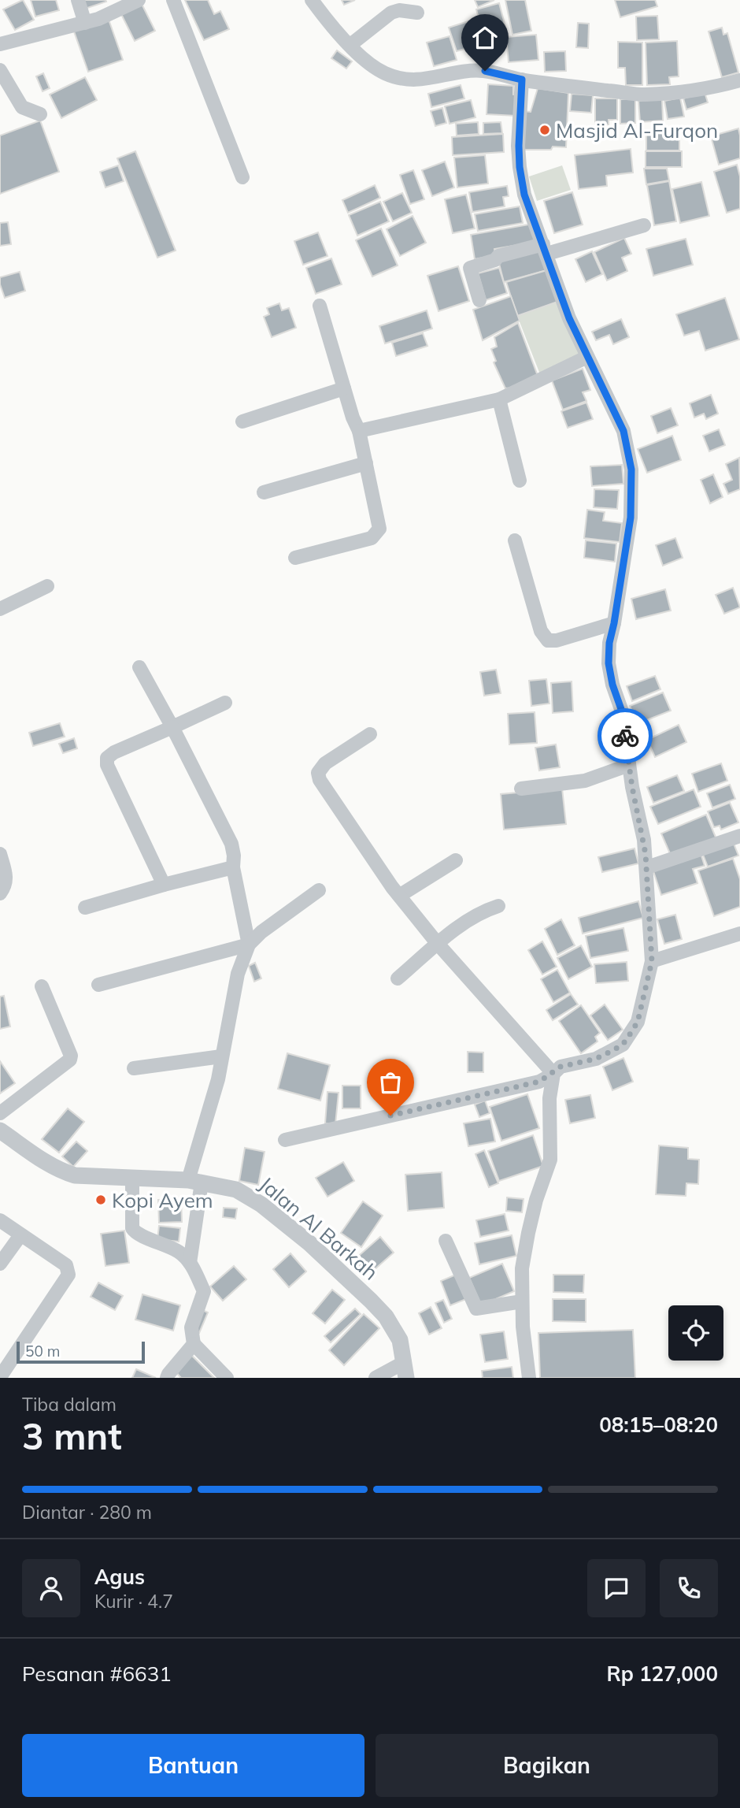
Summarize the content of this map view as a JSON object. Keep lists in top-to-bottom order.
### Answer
{
  "streets": {
    "street": ["Jalan Al Barkah"]
  },
  "places": ["Masjid Al-Furqon", "Kopi Ayem"],
  "scale_bar": "50 m",
  "page": {
    "scale": "50 m",
    "heading": ["3 mnt", "Tiba dalam", "08:15–08:20"],
    "panel": [
      "Agus",
      "Kurir · 4.7",
      "Pesanan #6631",
      "Rp 127,000"
    ],
    "bar": "Diantar · 280 m",
    "buttons": ["Bantuan", "Bagikan"]
  }
}
